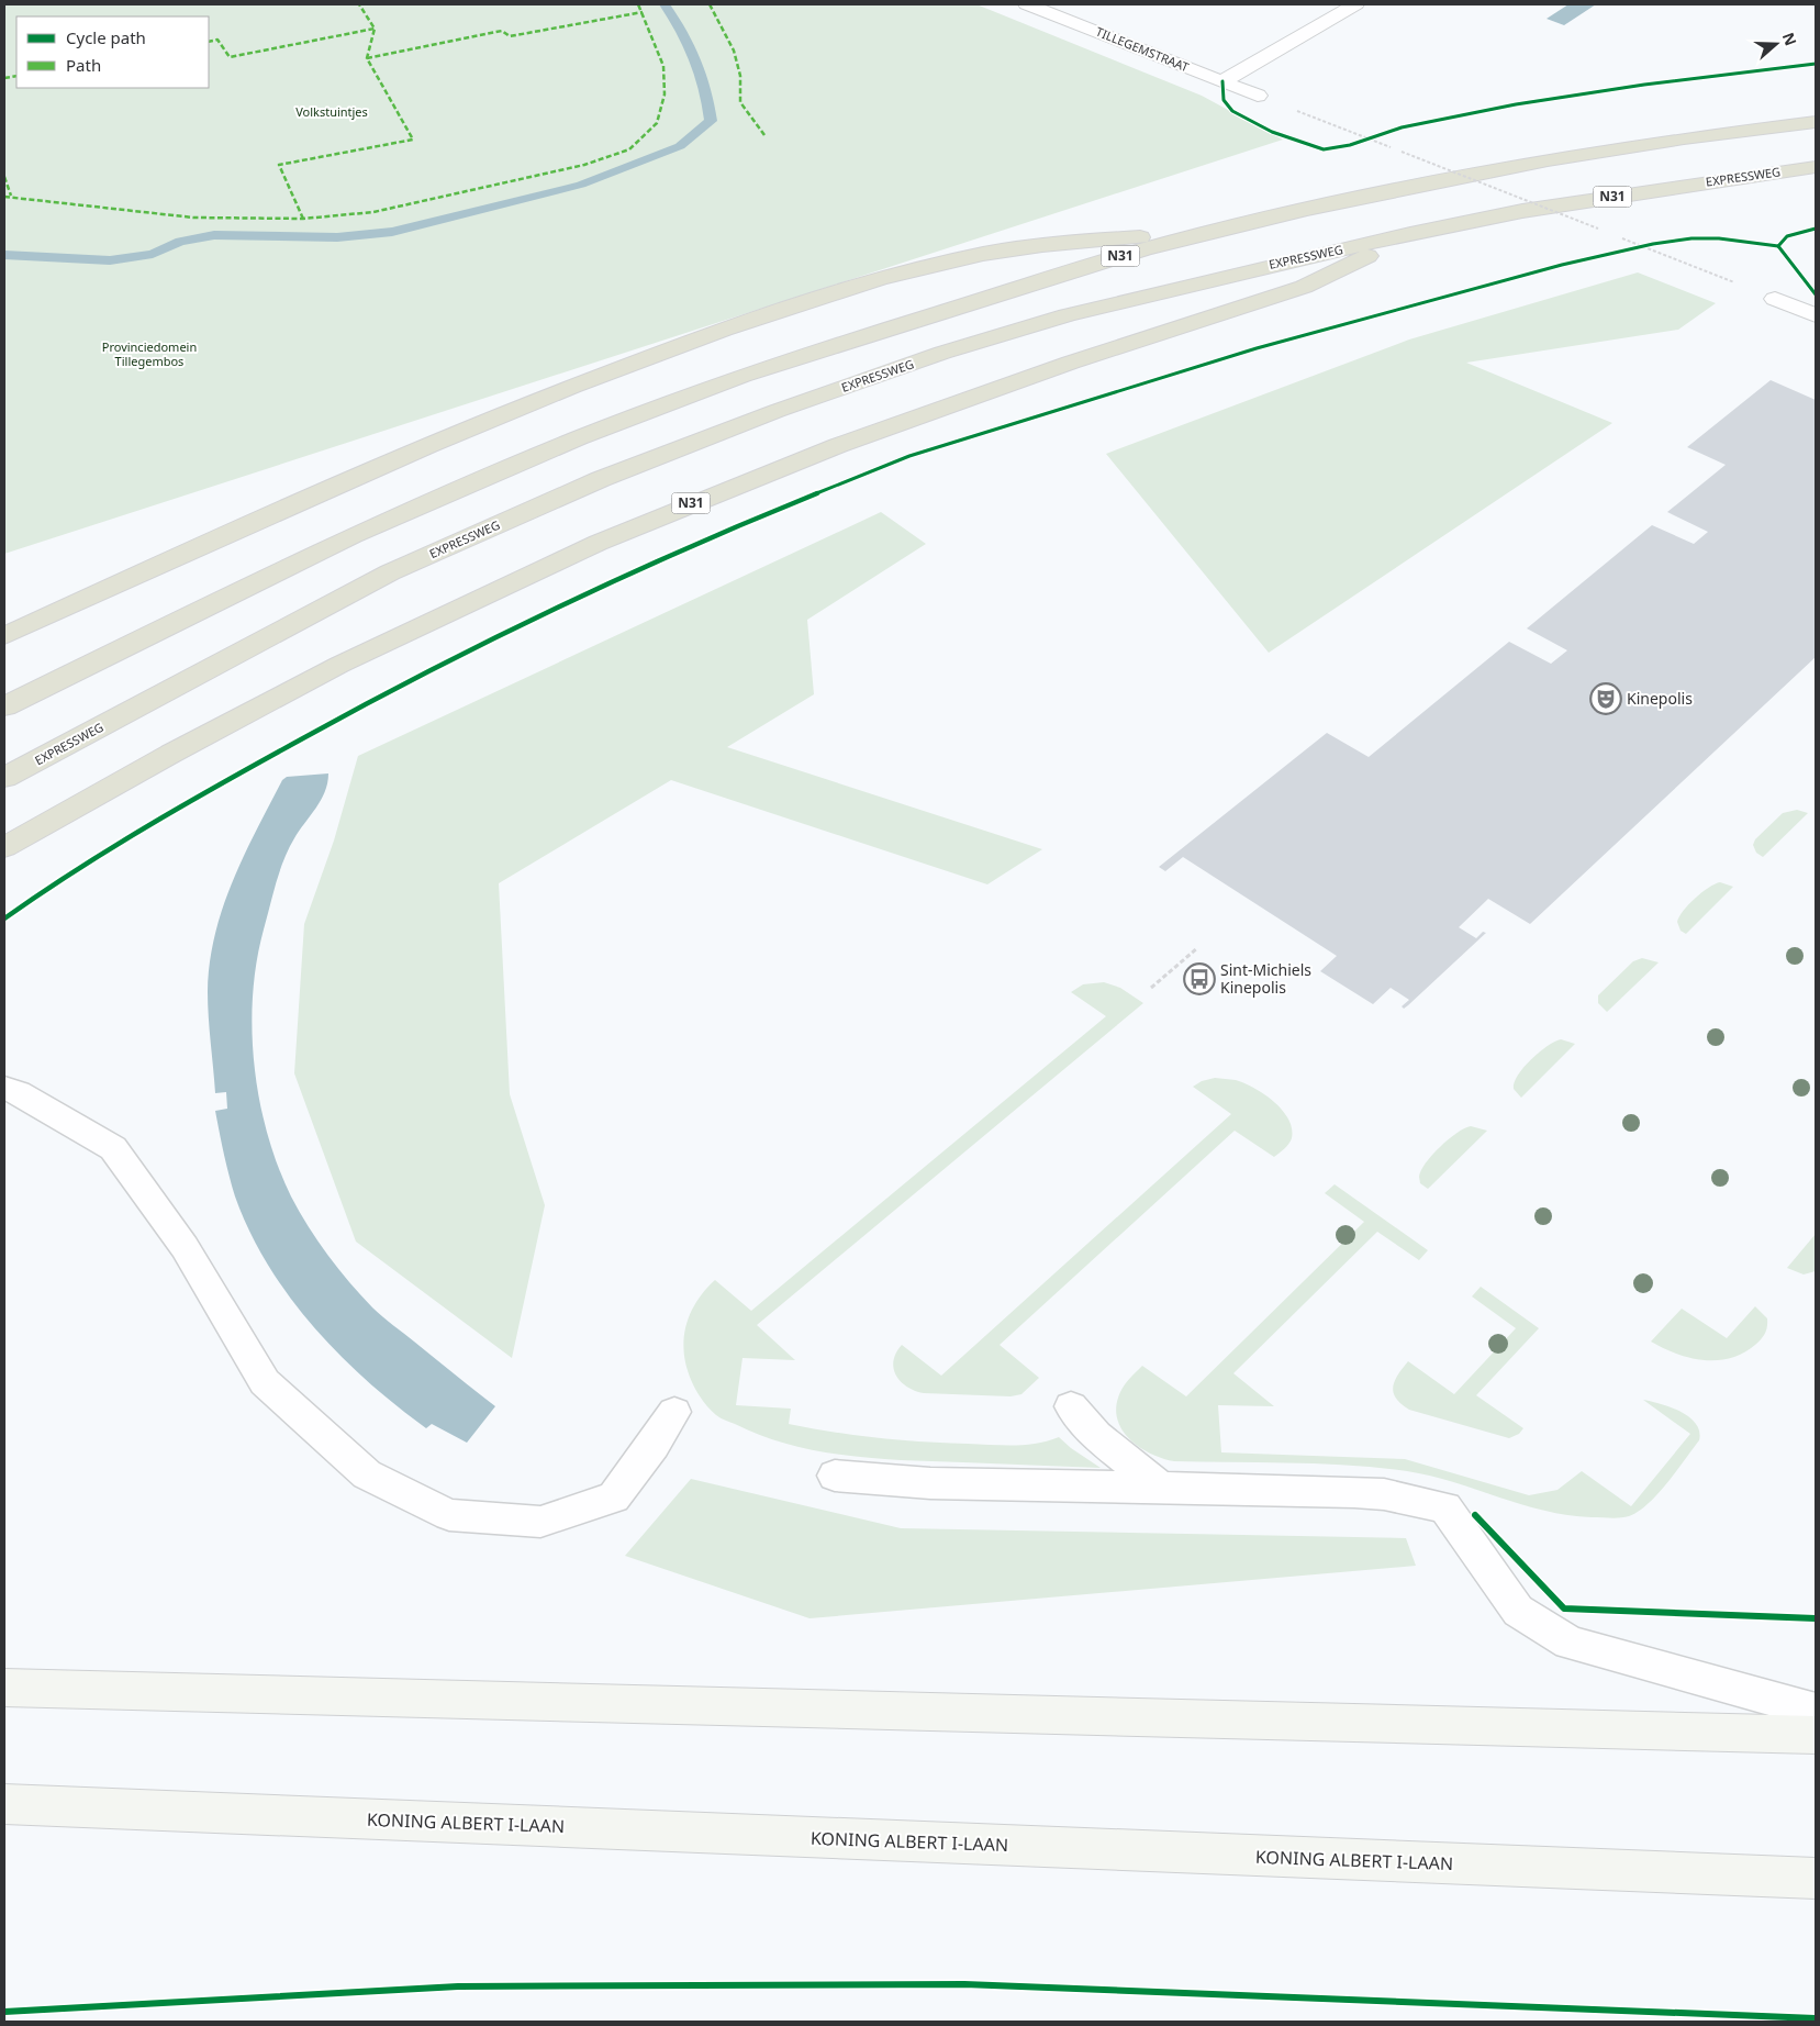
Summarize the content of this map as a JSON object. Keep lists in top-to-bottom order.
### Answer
{
  "streets": {
    "highway": ["EXPRESSWEG", "N31"],
    "main road": ["KONING ALBERT I-LAAN"],
    "street": ["TILLEGEMSTRAAT"]
  },
  "crossings": [
    ["EXPRESSWEG", "N31"]
  ],
  "parks": ["Volkstuintjes", "Provinciedomein Tillegembos"],
  "places": {
    "theatre": ["Kinepolis"],
    "bus stop": ["Sint-Michiels Kinepolis"]
  },
  "legend": ["Cycle path", "Path"],
  "north": "right"
}
